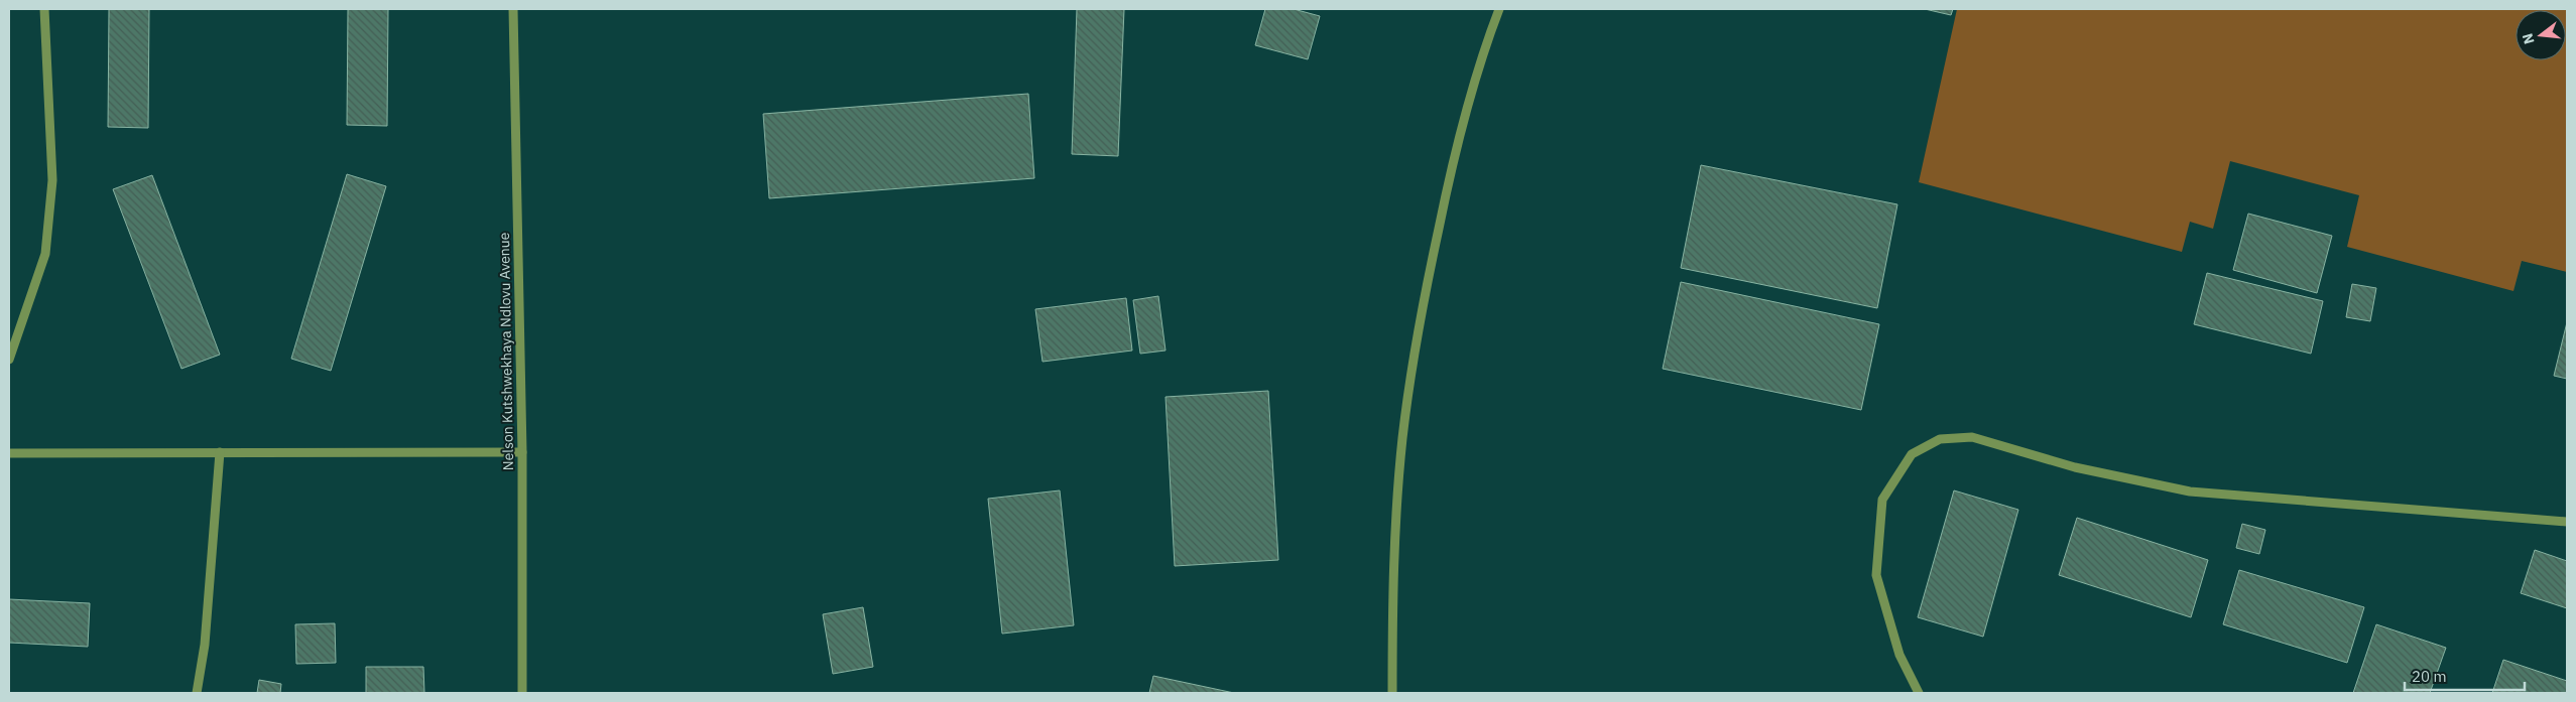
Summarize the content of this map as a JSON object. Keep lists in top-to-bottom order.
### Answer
{
  "streets": {
    "street": ["Nelson Kutshwekhaya Ndlovu Avenue"]
  },
  "scale_bar": "20 m",
  "north": "left"
}
